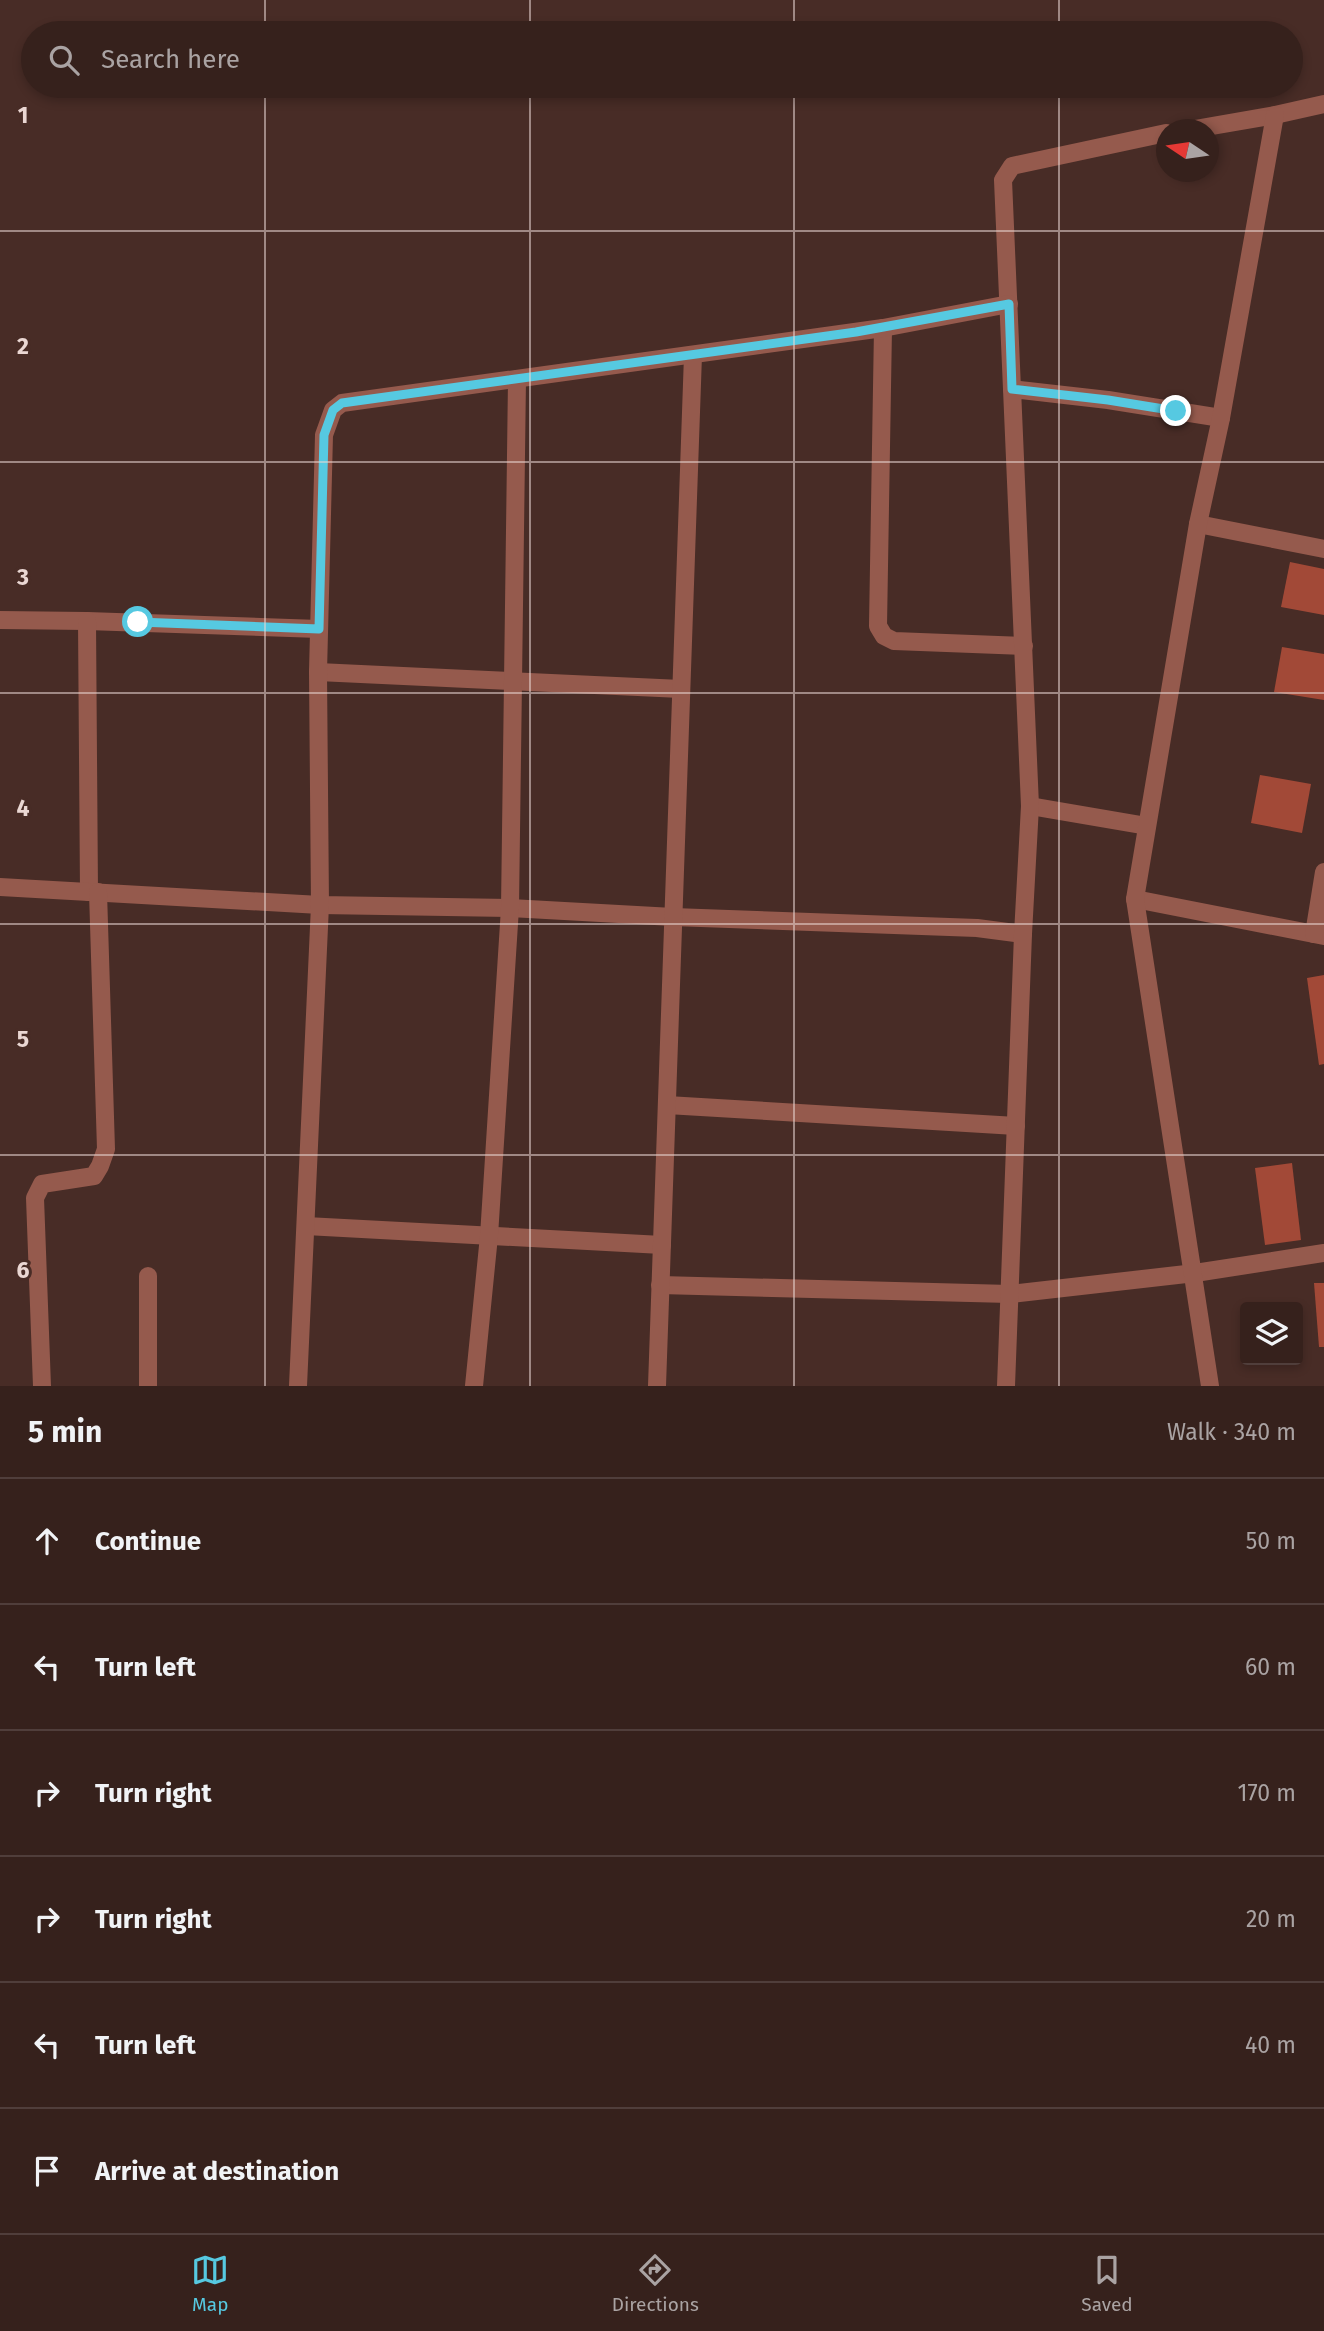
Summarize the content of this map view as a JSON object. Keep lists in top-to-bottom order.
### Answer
{
  "north": "left",
  "page": {
    "search": "Search here",
    "heading": ["5 min", "Walk · 340 m"],
    "list": [
      ["Continue", "50 m"],
      ["Turn left", "60 m"],
      ["Turn right", "170 m"],
      ["Turn right", "20 m"],
      ["Turn left", "40 m"],
      "Arrive at destination"
    ],
    "nav": ["Map", "Directions", "Saved"]
  },
  "grid": {
    "rows": [
      "1",
      "2",
      "3",
      "4",
      "5",
      "6"
    ]
  }
}
